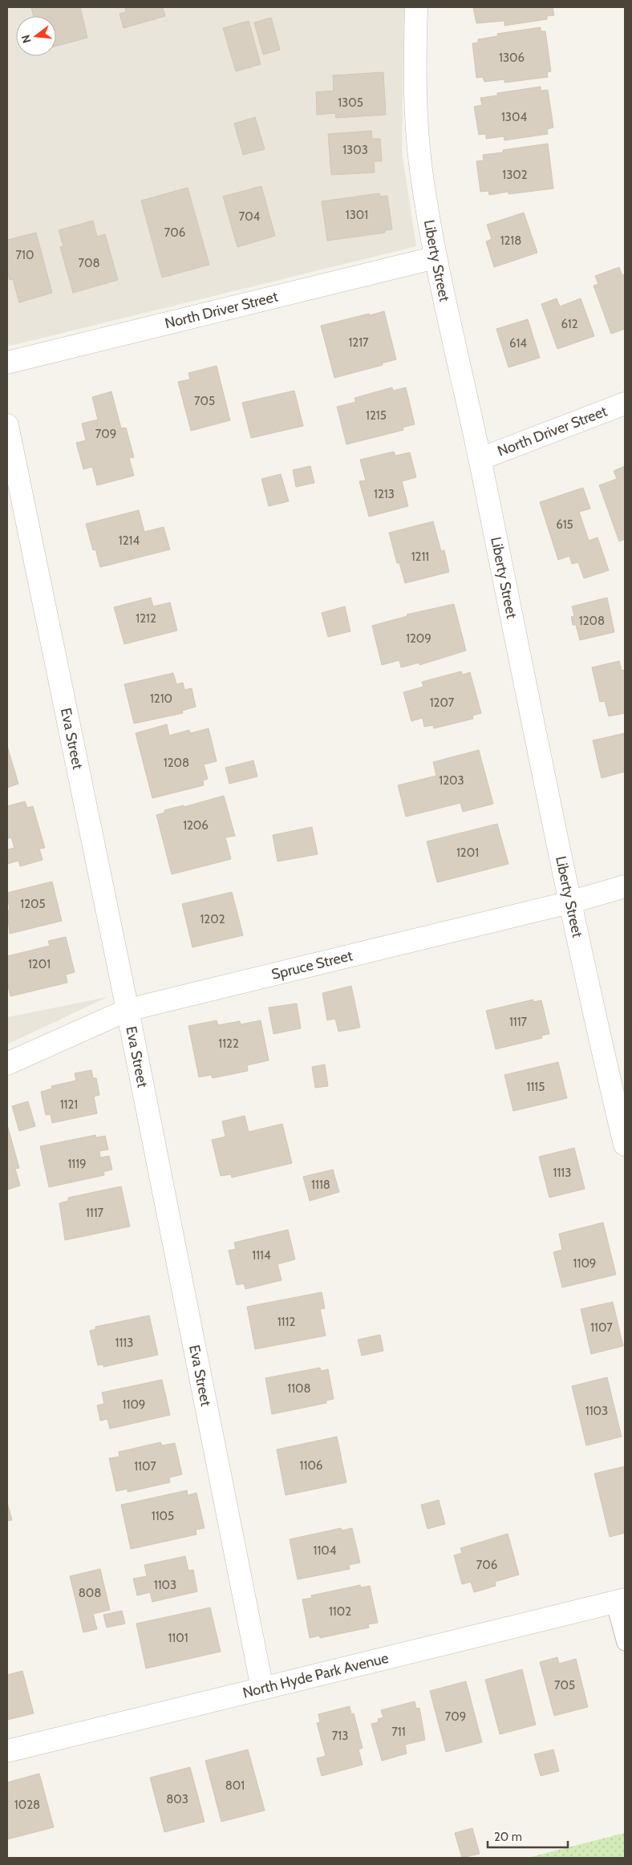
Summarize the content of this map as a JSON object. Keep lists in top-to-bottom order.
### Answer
{
  "streets": {
    "street": [
      "Liberty Street",
      "North Driver Street",
      "Eva Street",
      "Spruce Street",
      "North Hyde Park Avenue"
    ]
  },
  "crossings": [
    ["Liberty Street", "North Driver Street"],
    ["Liberty Street", "Spruce Street"],
    ["Eva Street", "Spruce Street"],
    ["Eva Street", "North Hyde Park Avenue"]
  ],
  "house_numbers": [
    "1306",
    "1305",
    "1304",
    "1303",
    "1302",
    "1301",
    "704",
    "706",
    "1218",
    "710",
    "708",
    "612",
    "1217",
    "614",
    "705",
    "1215",
    "709",
    "1213",
    "615",
    "1214",
    "1211",
    "1212",
    "1208",
    "1209",
    "1210",
    "1207",
    "1208",
    "1203",
    "1206",
    "1201",
    "1205",
    "1202",
    "1201",
    "1117",
    "1122",
    "1115",
    "1121",
    "1119",
    "1113",
    "1118",
    "1117",
    "1114",
    "1109",
    "1112",
    "1107",
    "1113",
    "1108",
    "1109",
    "1103",
    "1106",
    "1107",
    "1105",
    "1104",
    "706",
    "1103",
    "808",
    "1102",
    "1101",
    "705",
    "709",
    "711",
    "713",
    "801",
    "803",
    "1028"
  ],
  "scale_bar": "20 m",
  "north": "left"
}
